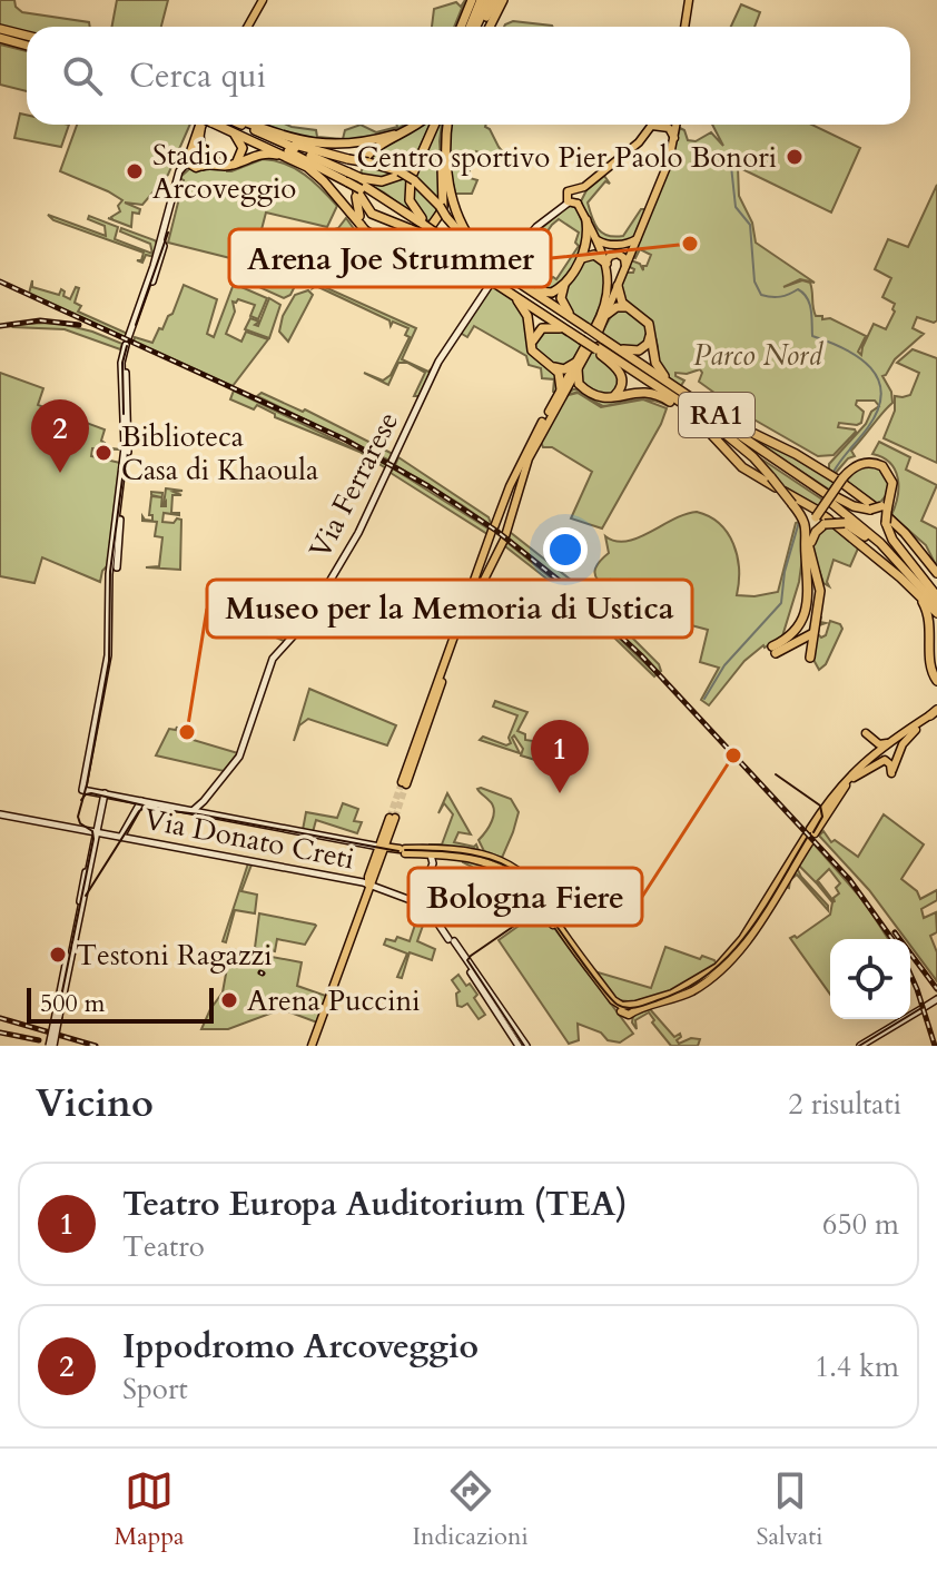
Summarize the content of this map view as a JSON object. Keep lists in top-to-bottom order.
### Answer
{
  "streets": {
    "highway": ["RA1"],
    "main road": ["Via Ferrarese", "Via Donato Creti"]
  },
  "crossings": [
    ["RA1", "Via Ferrarese"]
  ],
  "parks": ["Parco Nord"],
  "places": [
    "Centro sportivo Pier Paolo Bonori",
    "Stadio Arcoveggio",
    "Arena Joe Strummer",
    "Biblioteca Casa di Khaoula",
    "Museo per la Memoria di Ustica",
    "Bologna Fiere",
    "Testoni Ragazzi",
    "Arena Puccini"
  ],
  "scale_bar": "500 m",
  "page": {
    "search": "Cerca qui",
    "pins": ["2", "1"],
    "scale": "500 m",
    "heading": ["Vicino", "2 risultati"],
    "list": [
      {
        "mark": "1",
        "name": "Teatro Europa Auditorium (TEA)",
        "note": "Teatro",
        "value": "650 m"
      },
      {
        "mark": "2",
        "name": "Ippodromo Arcoveggio",
        "note": "Sport",
        "value": "1.4 km"
      }
    ],
    "nav": ["Mappa", "Indicazioni", "Salvati"]
  }
}
